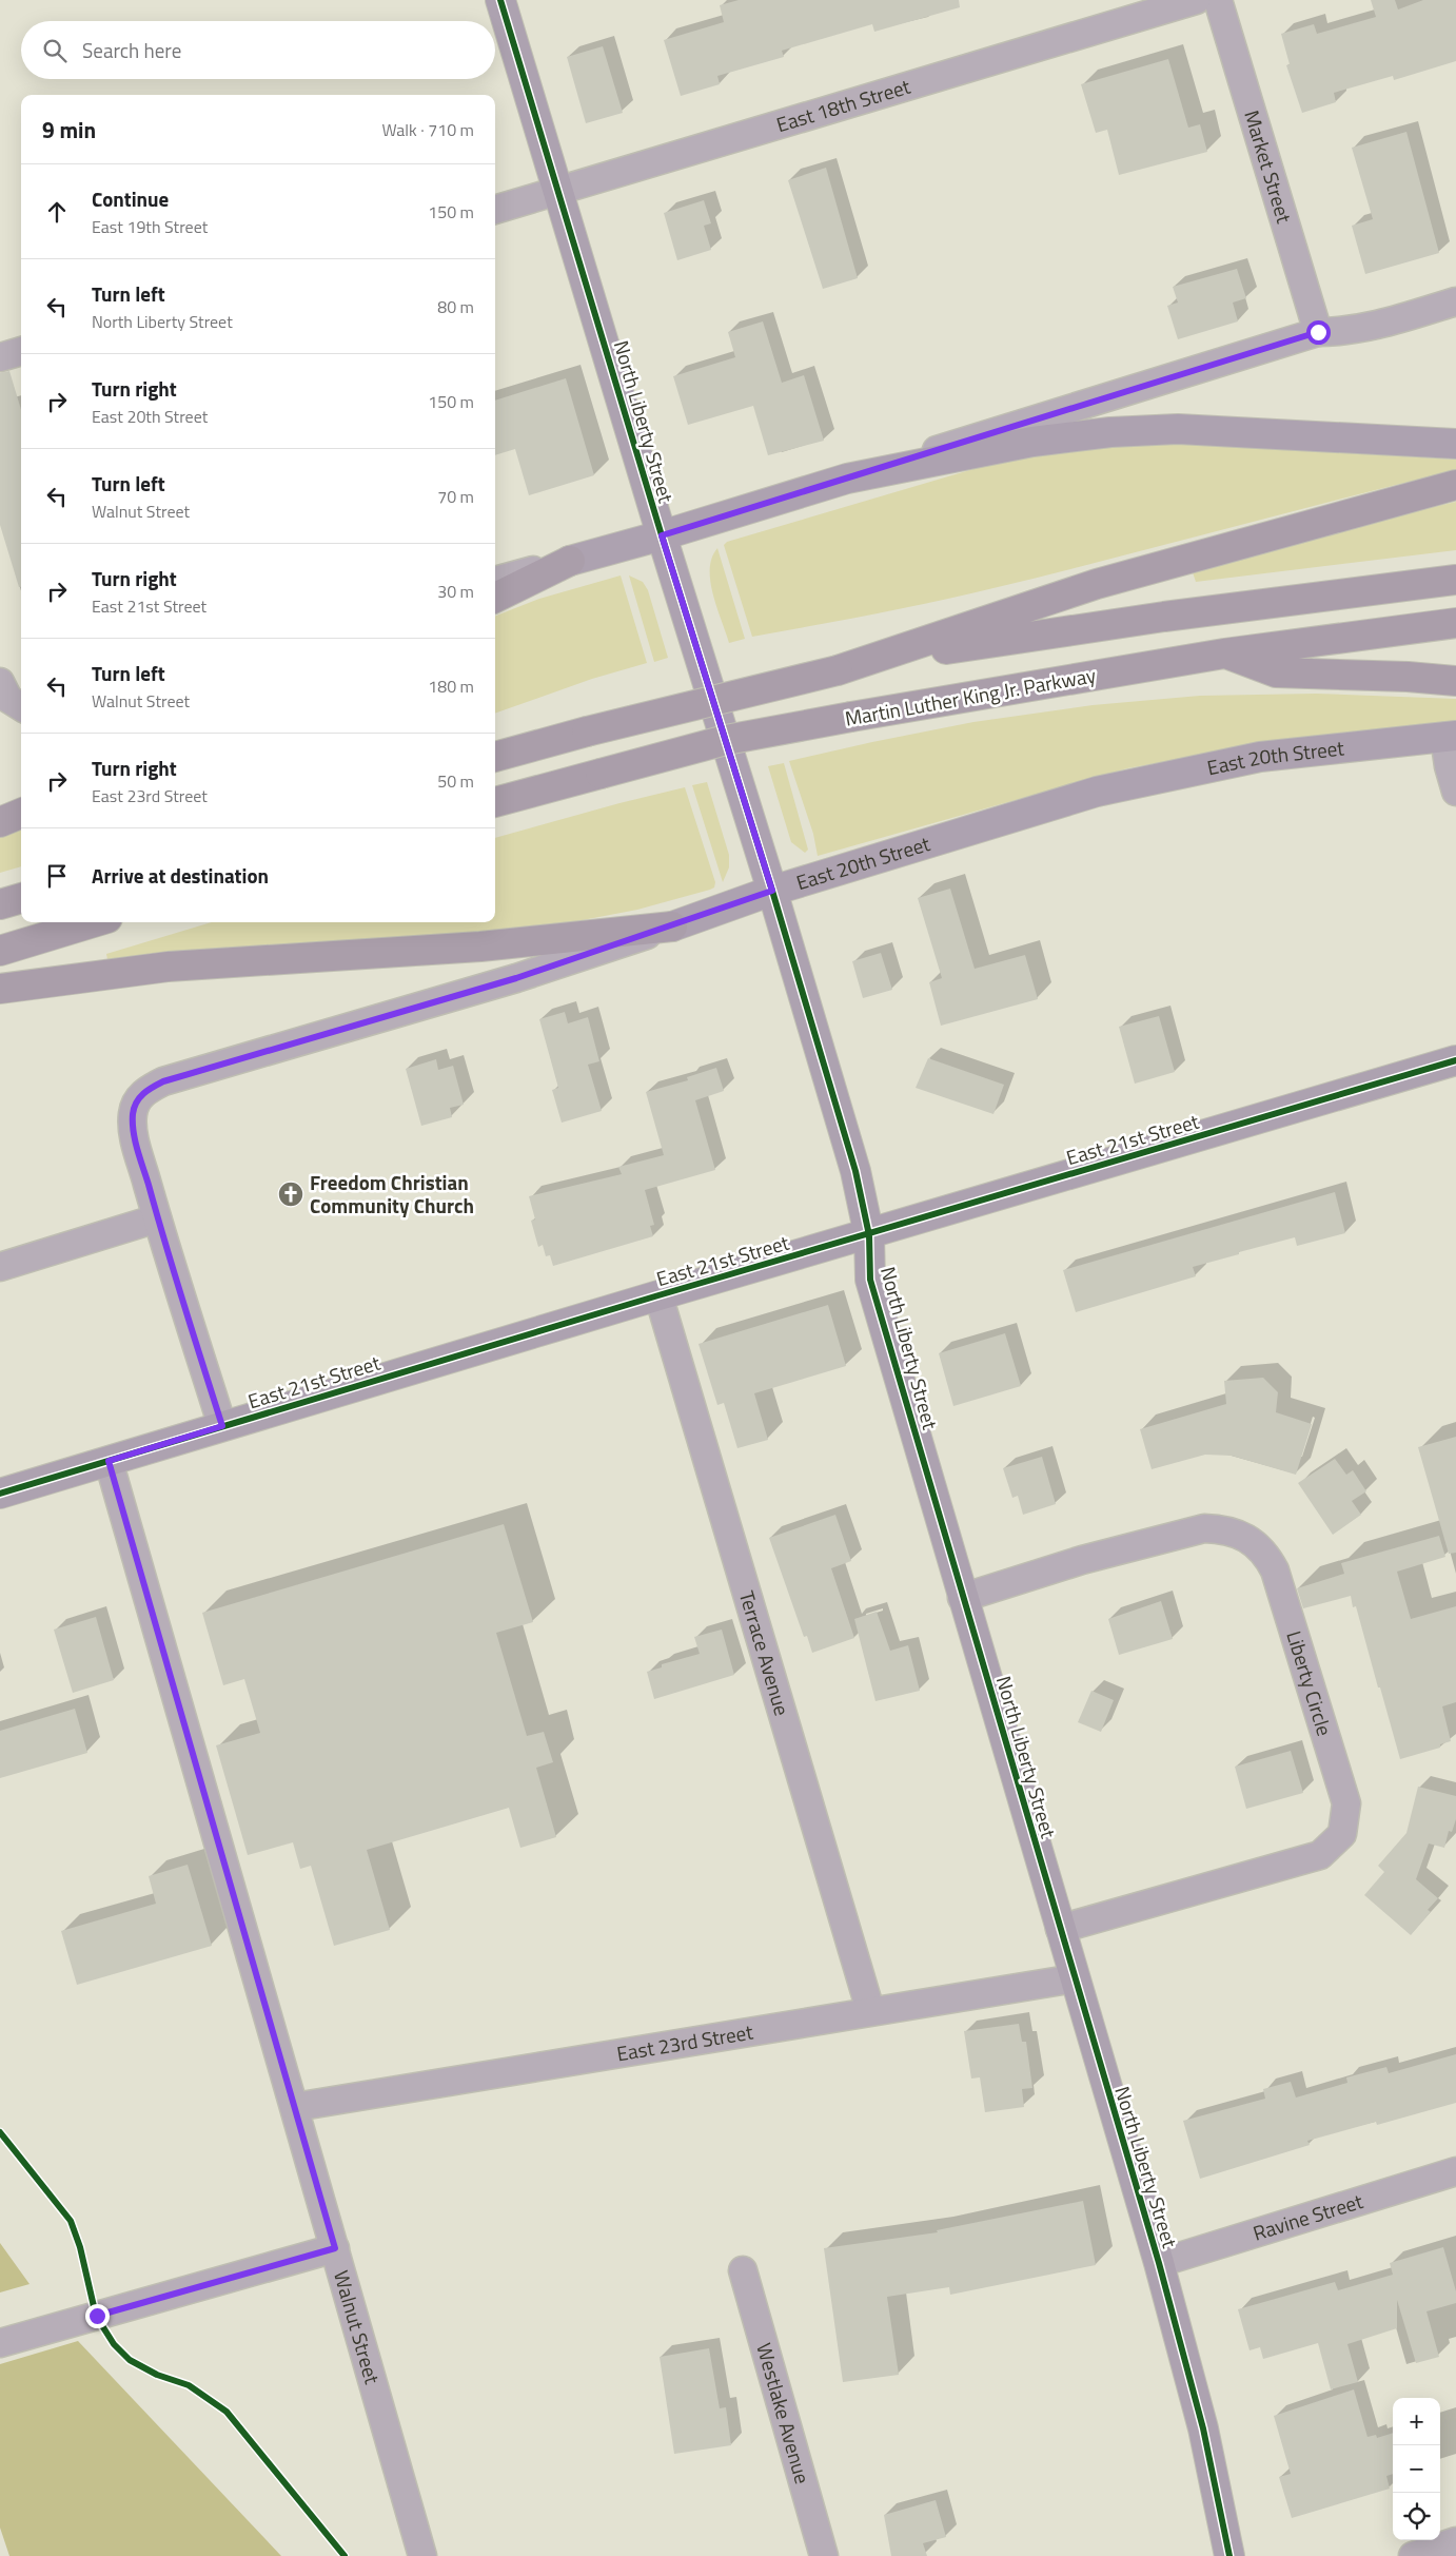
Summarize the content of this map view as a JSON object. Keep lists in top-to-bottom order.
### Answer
{
  "streets": {
    "highway": ["Martin Luther King Jr. Parkway"],
    "street": [
      "East 18th Street",
      "Market Street",
      "North Liberty Street",
      "East 20th Street",
      "East 21st Street",
      "Terrace Avenue",
      "Liberty Circle",
      "East 23rd Street",
      "Ravine Street",
      "Walnut Street",
      "Westlake Avenue"
    ]
  },
  "crossings": [
    ["East 18th Street", "North Liberty Street"],
    ["North Liberty Street", "East 20th Street"],
    ["North Liberty Street", "East 21st Street"],
    ["North Liberty Street", "Liberty Circle"],
    ["North Liberty Street", "East 23rd Street"],
    ["North Liberty Street", "Ravine Street"],
    ["East 21st Street", "Terrace Avenue"],
    ["East 21st Street", "Walnut Street"],
    ["Terrace Avenue", "East 23rd Street"],
    ["East 23rd Street", "Walnut Street"]
  ],
  "places": {
    "church": ["Freedom Christian Community Church"]
  },
  "page": {
    "search": "Search here",
    "heading": ["9 min", "Walk · 710 m"],
    "list": [
      ["Continue", "East 19th Street", "150 m"],
      ["Turn left", "North Liberty Street", "80 m"],
      ["Turn right", "East 20th Street", "150 m"],
      ["Turn left", "Walnut Street", "70 m"],
      ["Turn right", "East 21st Street", "30 m"],
      ["Turn left", "Walnut Street", "180 m"],
      ["Turn right", "East 23rd Street", "50 m"],
      "Arrive at destination"
    ],
    "map_buttons": ["+", "−"]
  }
}
